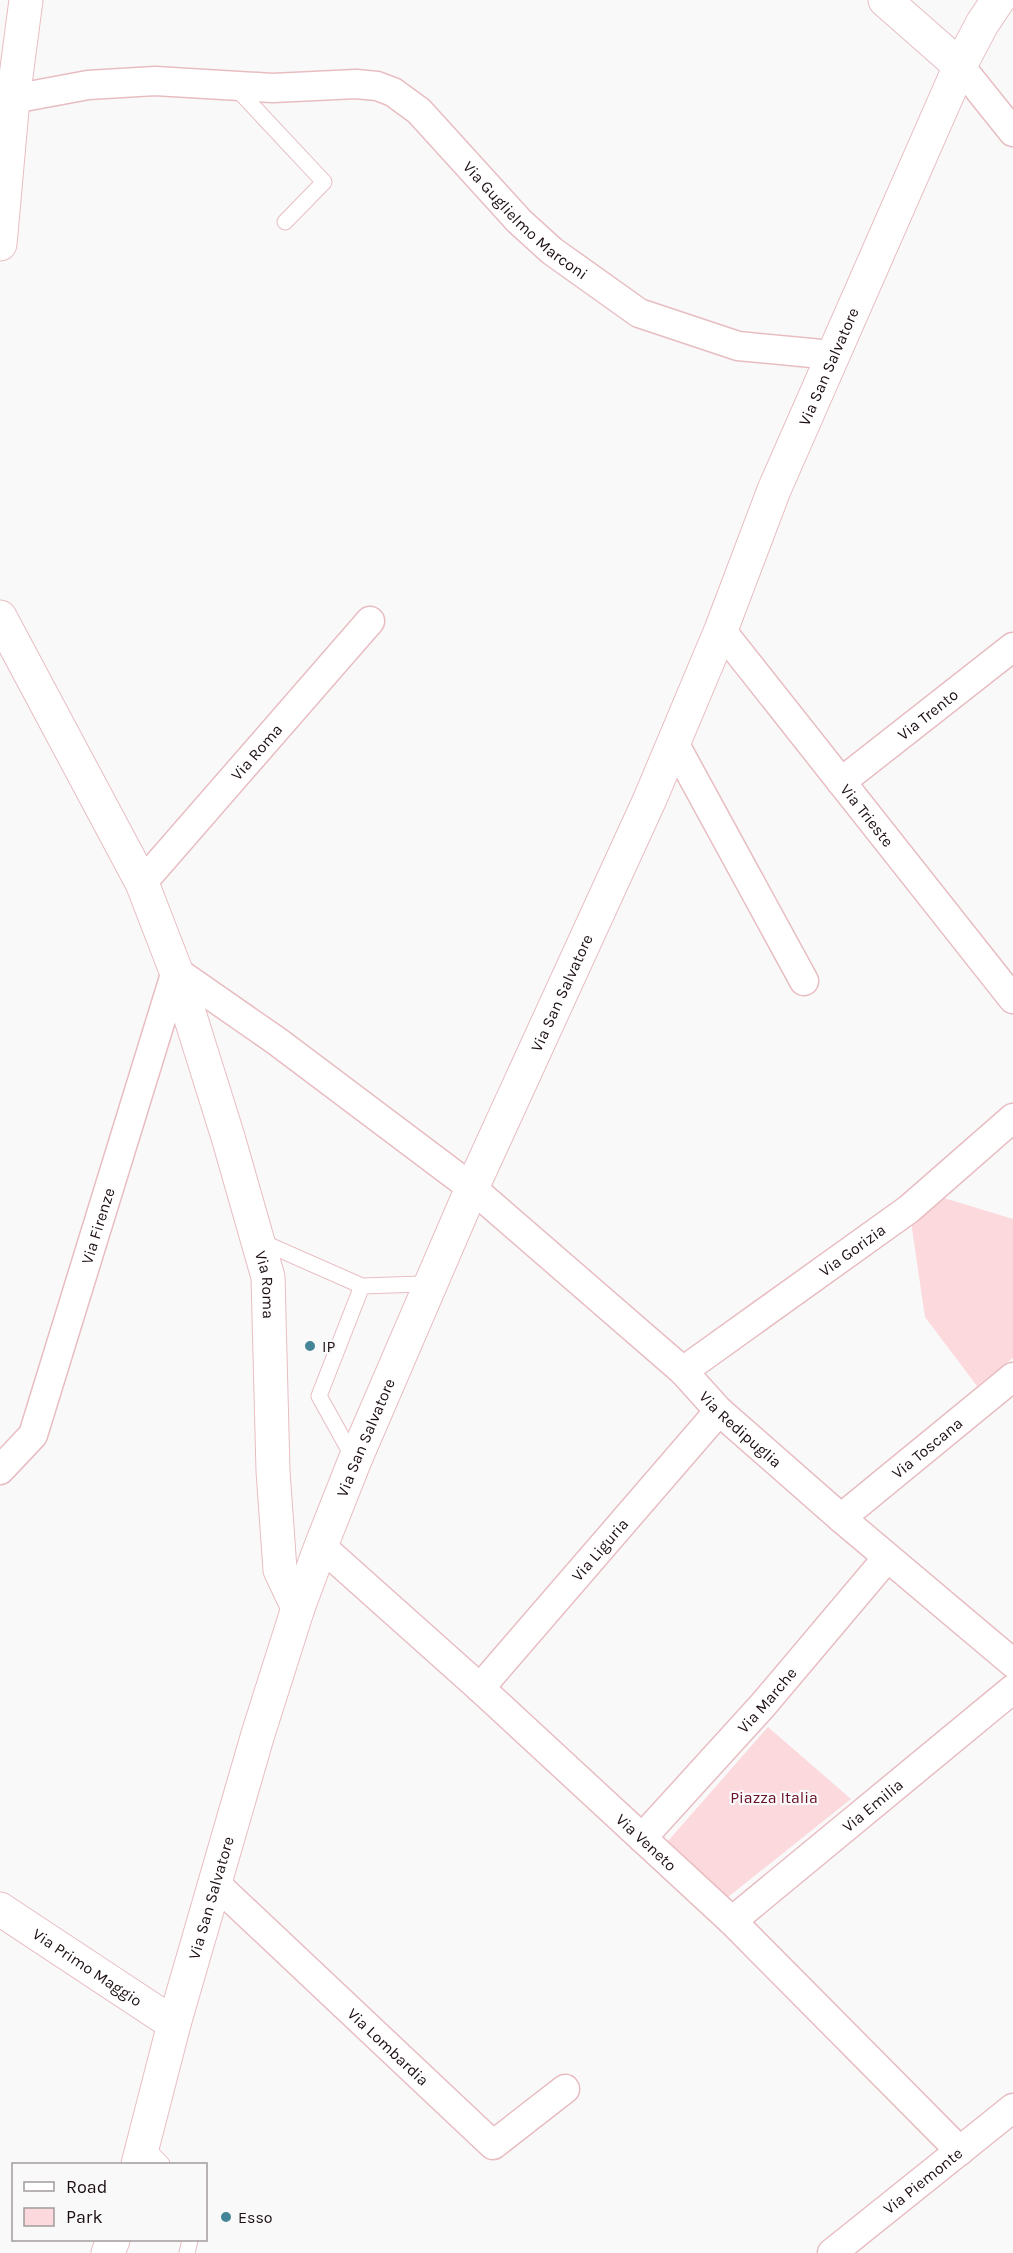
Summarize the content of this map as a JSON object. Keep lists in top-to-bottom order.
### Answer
{
  "streets": {
    "street": [
      "Via Guglielmo Marconi",
      "Via San Salvatore",
      "Via Trento",
      "Via Roma",
      "Via Trieste",
      "Via Firenze",
      "Via Gorizia",
      "Via Redipuglia",
      "Via Toscana",
      "Via Liguria",
      "Via Marche",
      "Via Emilia",
      "Via Veneto",
      "Via Primo Maggio",
      "Via Lombardia",
      "Via Piemonte"
    ]
  },
  "crossings": [
    ["Via Guglielmo Marconi", "Via San Salvatore"],
    ["Via San Salvatore", "Via Roma"],
    ["Via San Salvatore", "Via Trieste"],
    ["Via San Salvatore", "Via Redipuglia"],
    ["Via San Salvatore", "Via Veneto"],
    ["Via San Salvatore", "Via Primo Maggio"],
    ["Via San Salvatore", "Via Lombardia"],
    ["Via Trento", "Via Trieste"],
    ["Via Roma", "Via Firenze"],
    ["Via Gorizia", "Via Redipuglia"],
    ["Via Redipuglia", "Via Toscana"],
    ["Via Redipuglia", "Via Liguria"],
    ["Via Redipuglia", "Via Marche"],
    ["Via Liguria", "Via Veneto"],
    ["Via Marche", "Via Veneto"],
    ["Via Emilia", "Via Veneto"],
    ["Via Veneto", "Via Piemonte"]
  ],
  "parks": ["Piazza Italia"],
  "places": ["IP", "Esso"],
  "legend": ["Road", "Park"]
}
